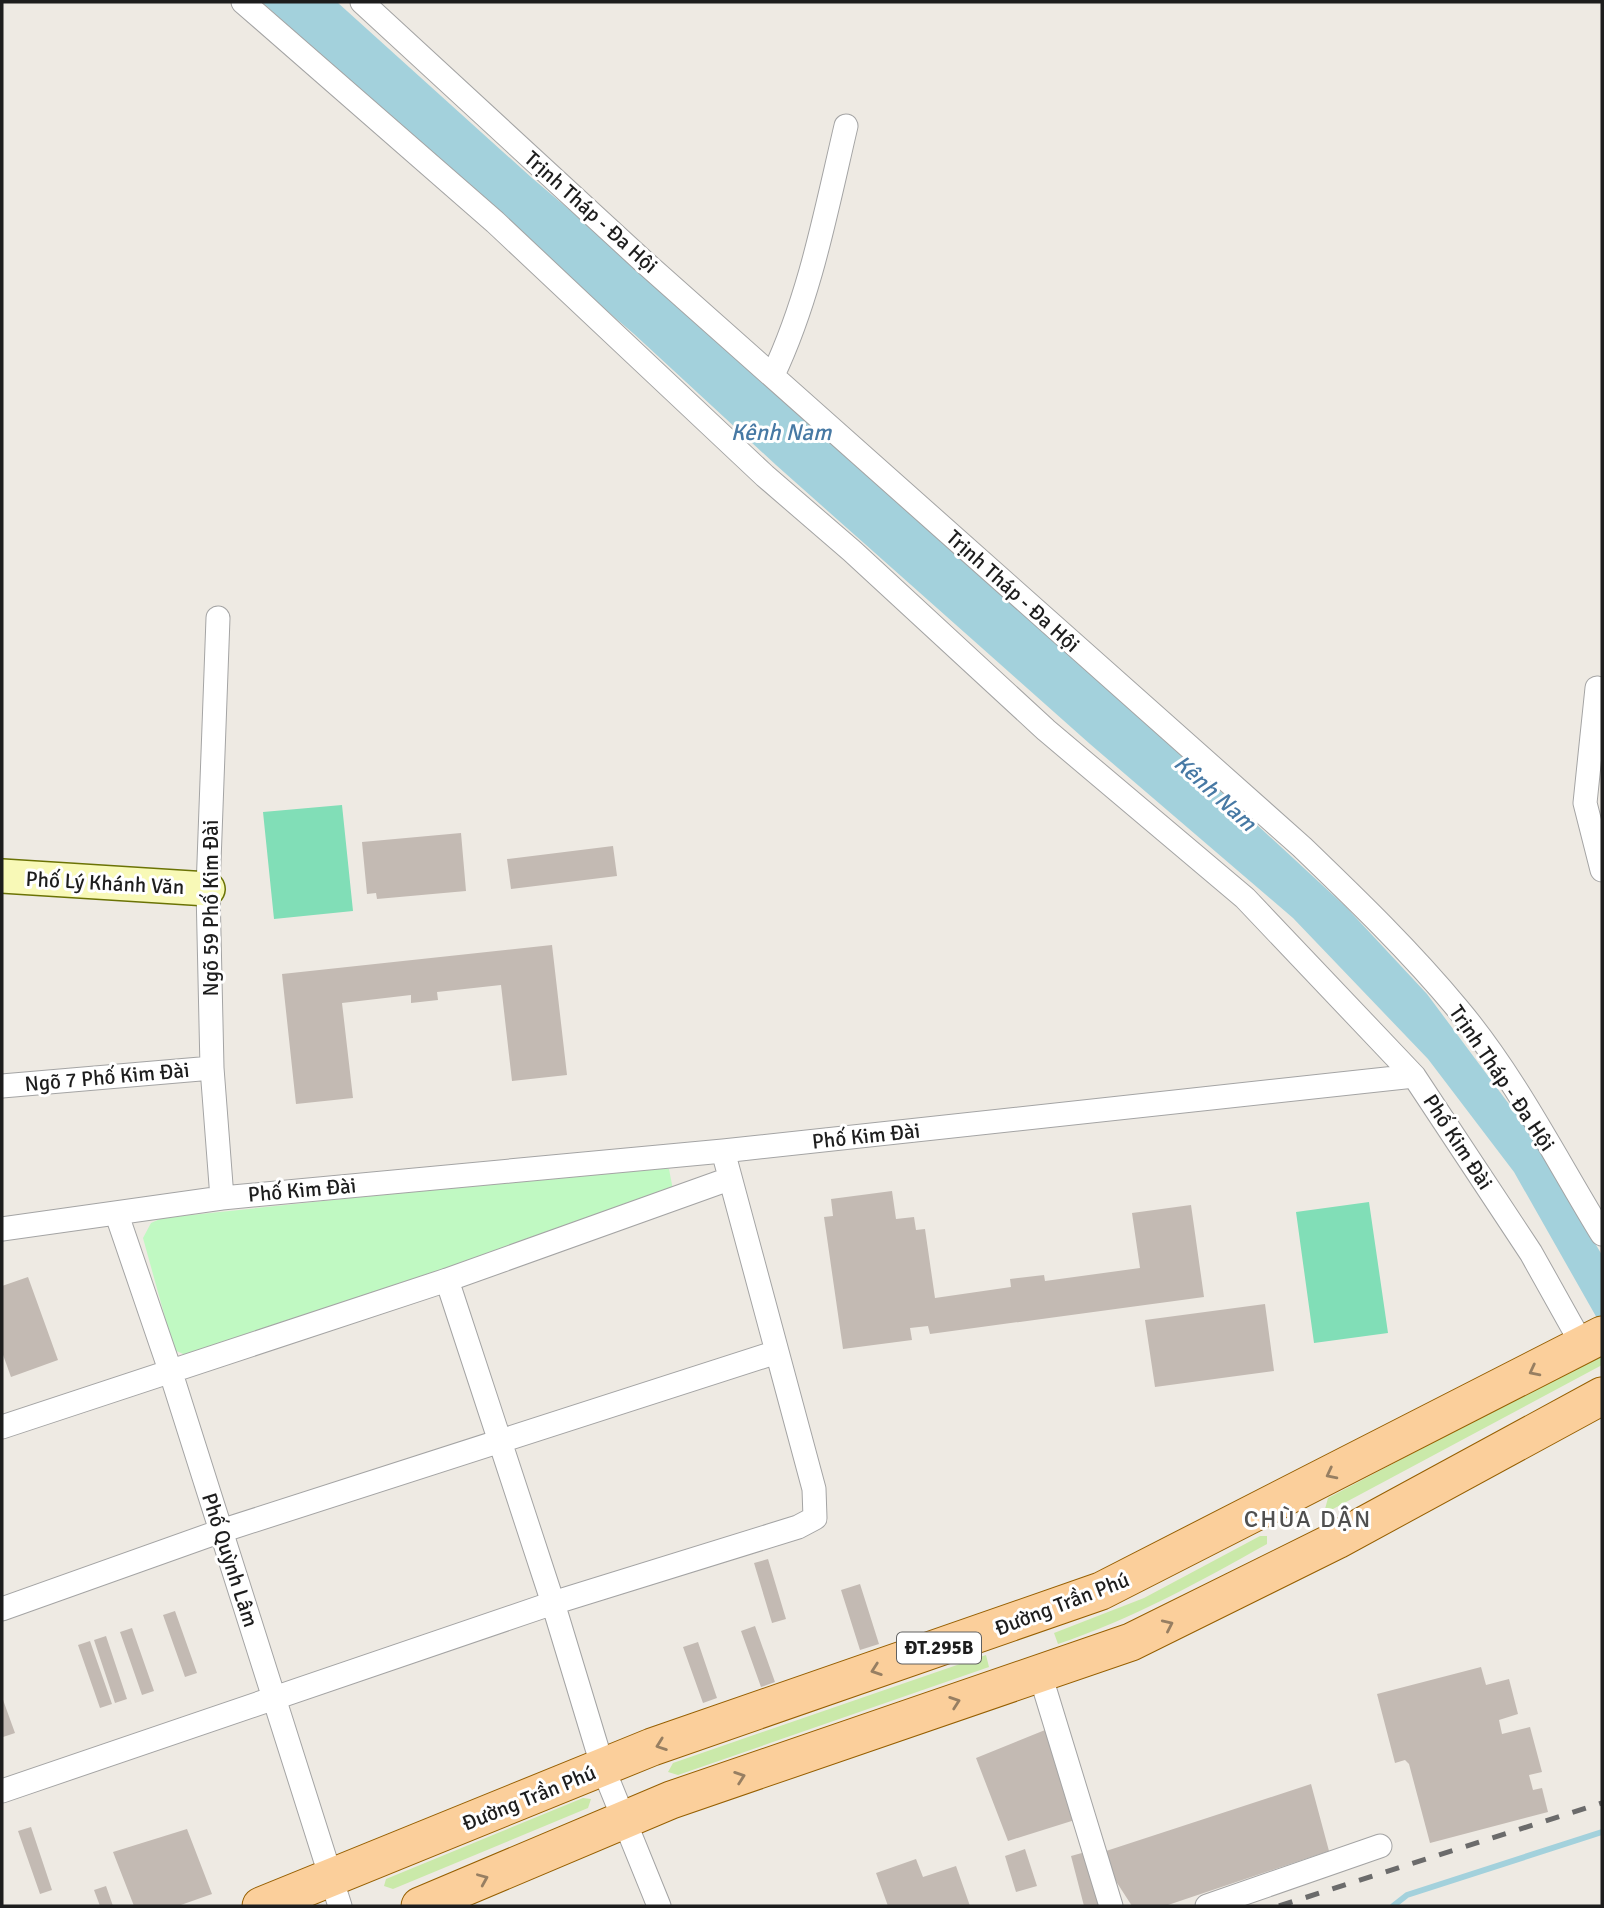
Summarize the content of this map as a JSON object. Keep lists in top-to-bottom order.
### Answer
{
  "streets": {
    "main road": ["Phố Lý Khánh Văn", "Đường Trần Phú", "ĐT.295B"],
    "street": [
      "Trịnh Tháp - Đa Hội",
      "Ngõ 59 Phố Kim Đài",
      "Ngõ 7 Phố Kim Đài",
      "Phố Kim Đài",
      "Phố Quỳnh Lâm"
    ]
  },
  "crossings": [
    ["Phố Lý Khánh Văn", "Ngõ 59 Phố Kim Đài"],
    ["Ngõ 59 Phố Kim Đài", "Ngõ 7 Phố Kim Đài"],
    ["Ngõ 59 Phố Kim Đài", "Phố Kim Đài"],
    ["Phố Kim Đài", "Phố Quỳnh Lâm"],
    ["Phố Kim Đài", "Đường Trần Phú"],
    ["Phố Quỳnh Lâm", "Đường Trần Phú"]
  ],
  "districts": ["CHÙA DẬN"],
  "water": ["Kênh Nam"]
}
